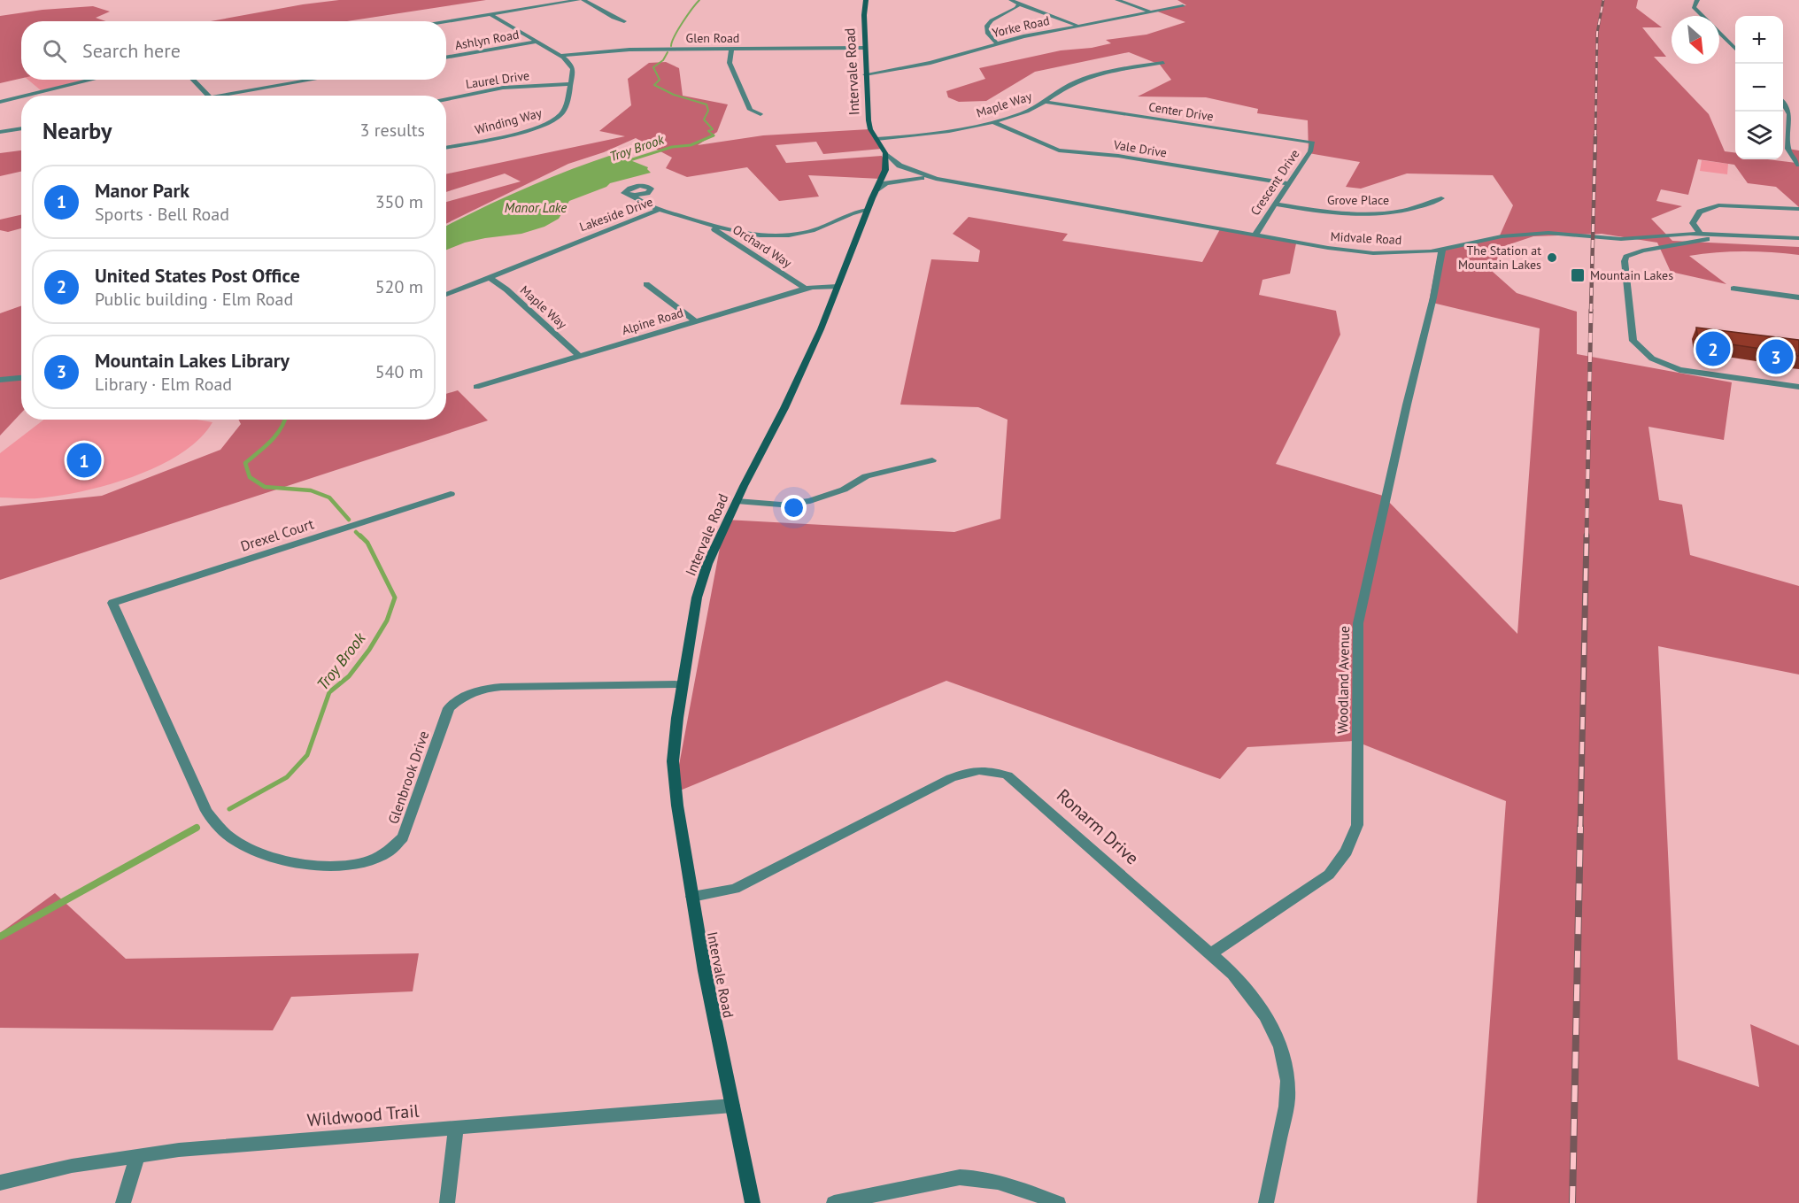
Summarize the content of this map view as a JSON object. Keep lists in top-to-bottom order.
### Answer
{
  "streets": {
    "street": [
      "Yorke Road",
      "Glen Road",
      "Ashlyn Road",
      "Intervale Road",
      "Laurel Drive",
      "Maple Way",
      "Center Drive",
      "Winding Way",
      "Vale Drive",
      "Crescent Drive",
      "Grove Place",
      "Lakeside Drive",
      "Midvale Road",
      "Orchard Way",
      "Alpine Road",
      "Drexel Court",
      "Woodland Avenue",
      "Glenbrook Drive",
      "Ronarm Drive",
      "Wildwood Trail"
    ]
  },
  "crossings": [
    ["Yorke Road", "Intervale Road"],
    ["Glen Road", "Intervale Road"],
    ["Glen Road", "Winding Way"],
    ["Intervale Road", "Maple Way"],
    ["Intervale Road", "Lakeside Drive"],
    ["Intervale Road", "Midvale Road"],
    ["Intervale Road", "Alpine Road"],
    ["Intervale Road", "Glenbrook Drive"],
    ["Intervale Road", "Ronarm Drive"],
    ["Intervale Road", "Wildwood Trail"],
    ["Laurel Drive", "Winding Way"],
    ["Maple Way", "Center Drive"],
    ["Maple Way", "Vale Drive"],
    ["Maple Way", "Lakeside Drive"],
    ["Maple Way", "Alpine Road"],
    ["Center Drive", "Crescent Drive"],
    ["Vale Drive", "Crescent Drive"],
    ["Crescent Drive", "Grove Place"],
    ["Crescent Drive", "Midvale Road"],
    ["Lakeside Drive", "Orchard Way"],
    ["Midvale Road", "Woodland Avenue"],
    ["Orchard Way", "Alpine Road"],
    ["Drexel Court", "Glenbrook Drive"],
    ["Woodland Avenue", "Ronarm Drive"]
  ],
  "water": ["Troy Brook", "Manor Lake"],
  "places": {
    "other": ["The Station at Mountain Lakes"],
    "transit": ["Mountain Lakes"]
  },
  "north": "bottom right",
  "page": {
    "map_buttons": ["+", "−"],
    "search": "Search here",
    "heading": ["Nearby", "3 results"],
    "list": [
      {
        "mark": "1",
        "name": "Manor Park",
        "note": "Sports · Bell Road",
        "value": "350 m"
      },
      {
        "mark": "2",
        "name": "United States Post Office",
        "note": "Public building · Elm Road",
        "value": "520 m"
      },
      {
        "mark": "3",
        "name": "Mountain Lakes Library",
        "note": "Library · Elm Road",
        "value": "540 m"
      }
    ],
    "pins": ["2", "3", "1"]
  }
}
